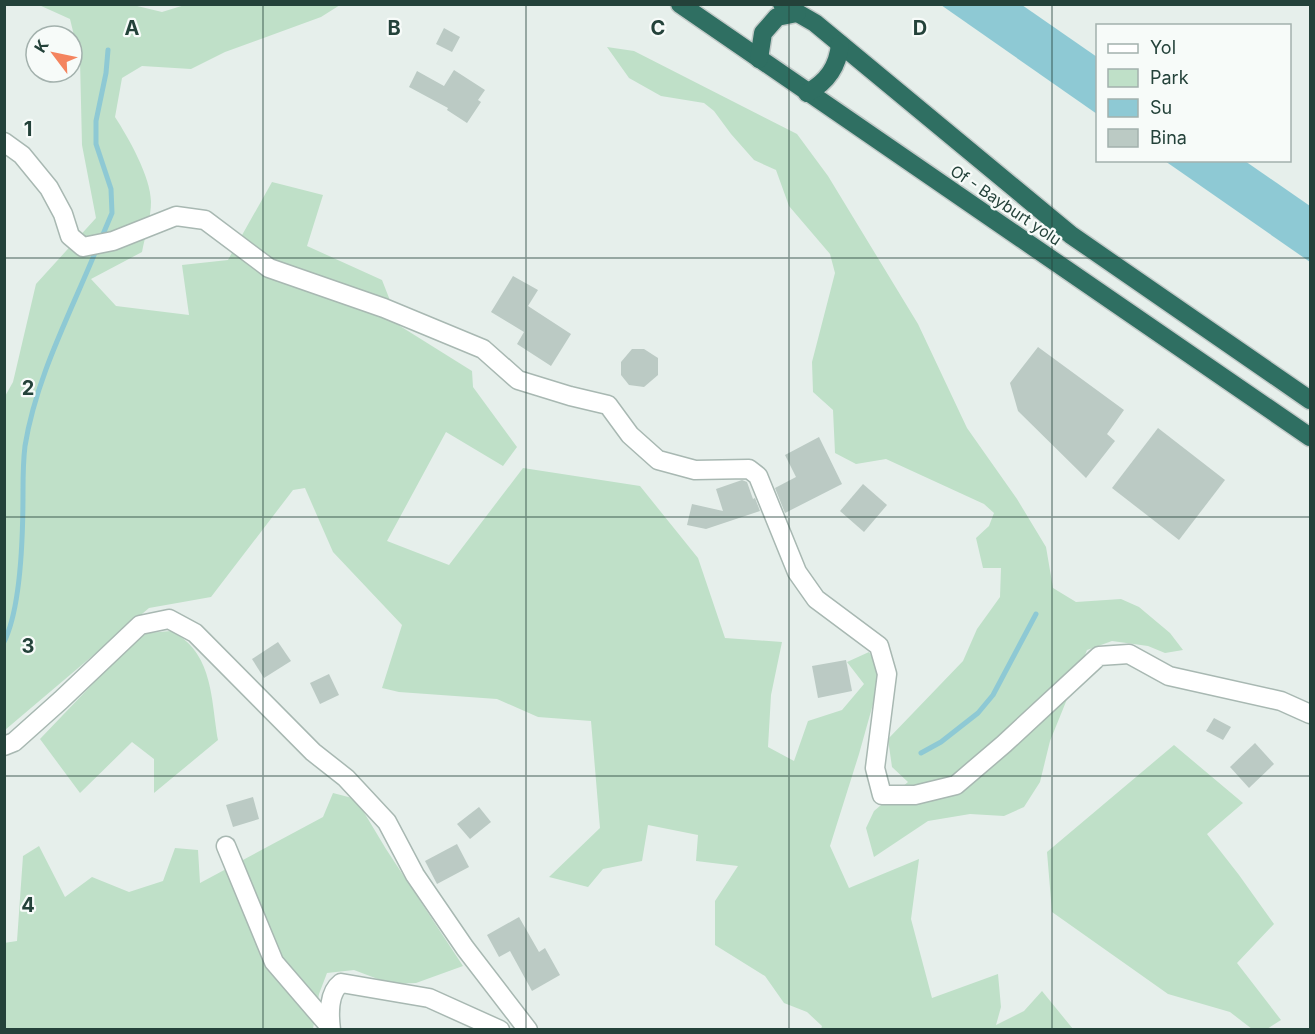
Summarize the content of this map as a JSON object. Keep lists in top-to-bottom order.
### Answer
{
  "streets": {
    "highway": ["Of - Bayburt yolu"]
  },
  "legend": [
    "Yol",
    "Park",
    "Su",
    "Bina"
  ],
  "north": "top left",
  "grid": {
    "columns": [
      "A",
      "B",
      "C",
      "D"
    ],
    "rows": [
      "1",
      "2",
      "3",
      "4"
    ]
  }
}
